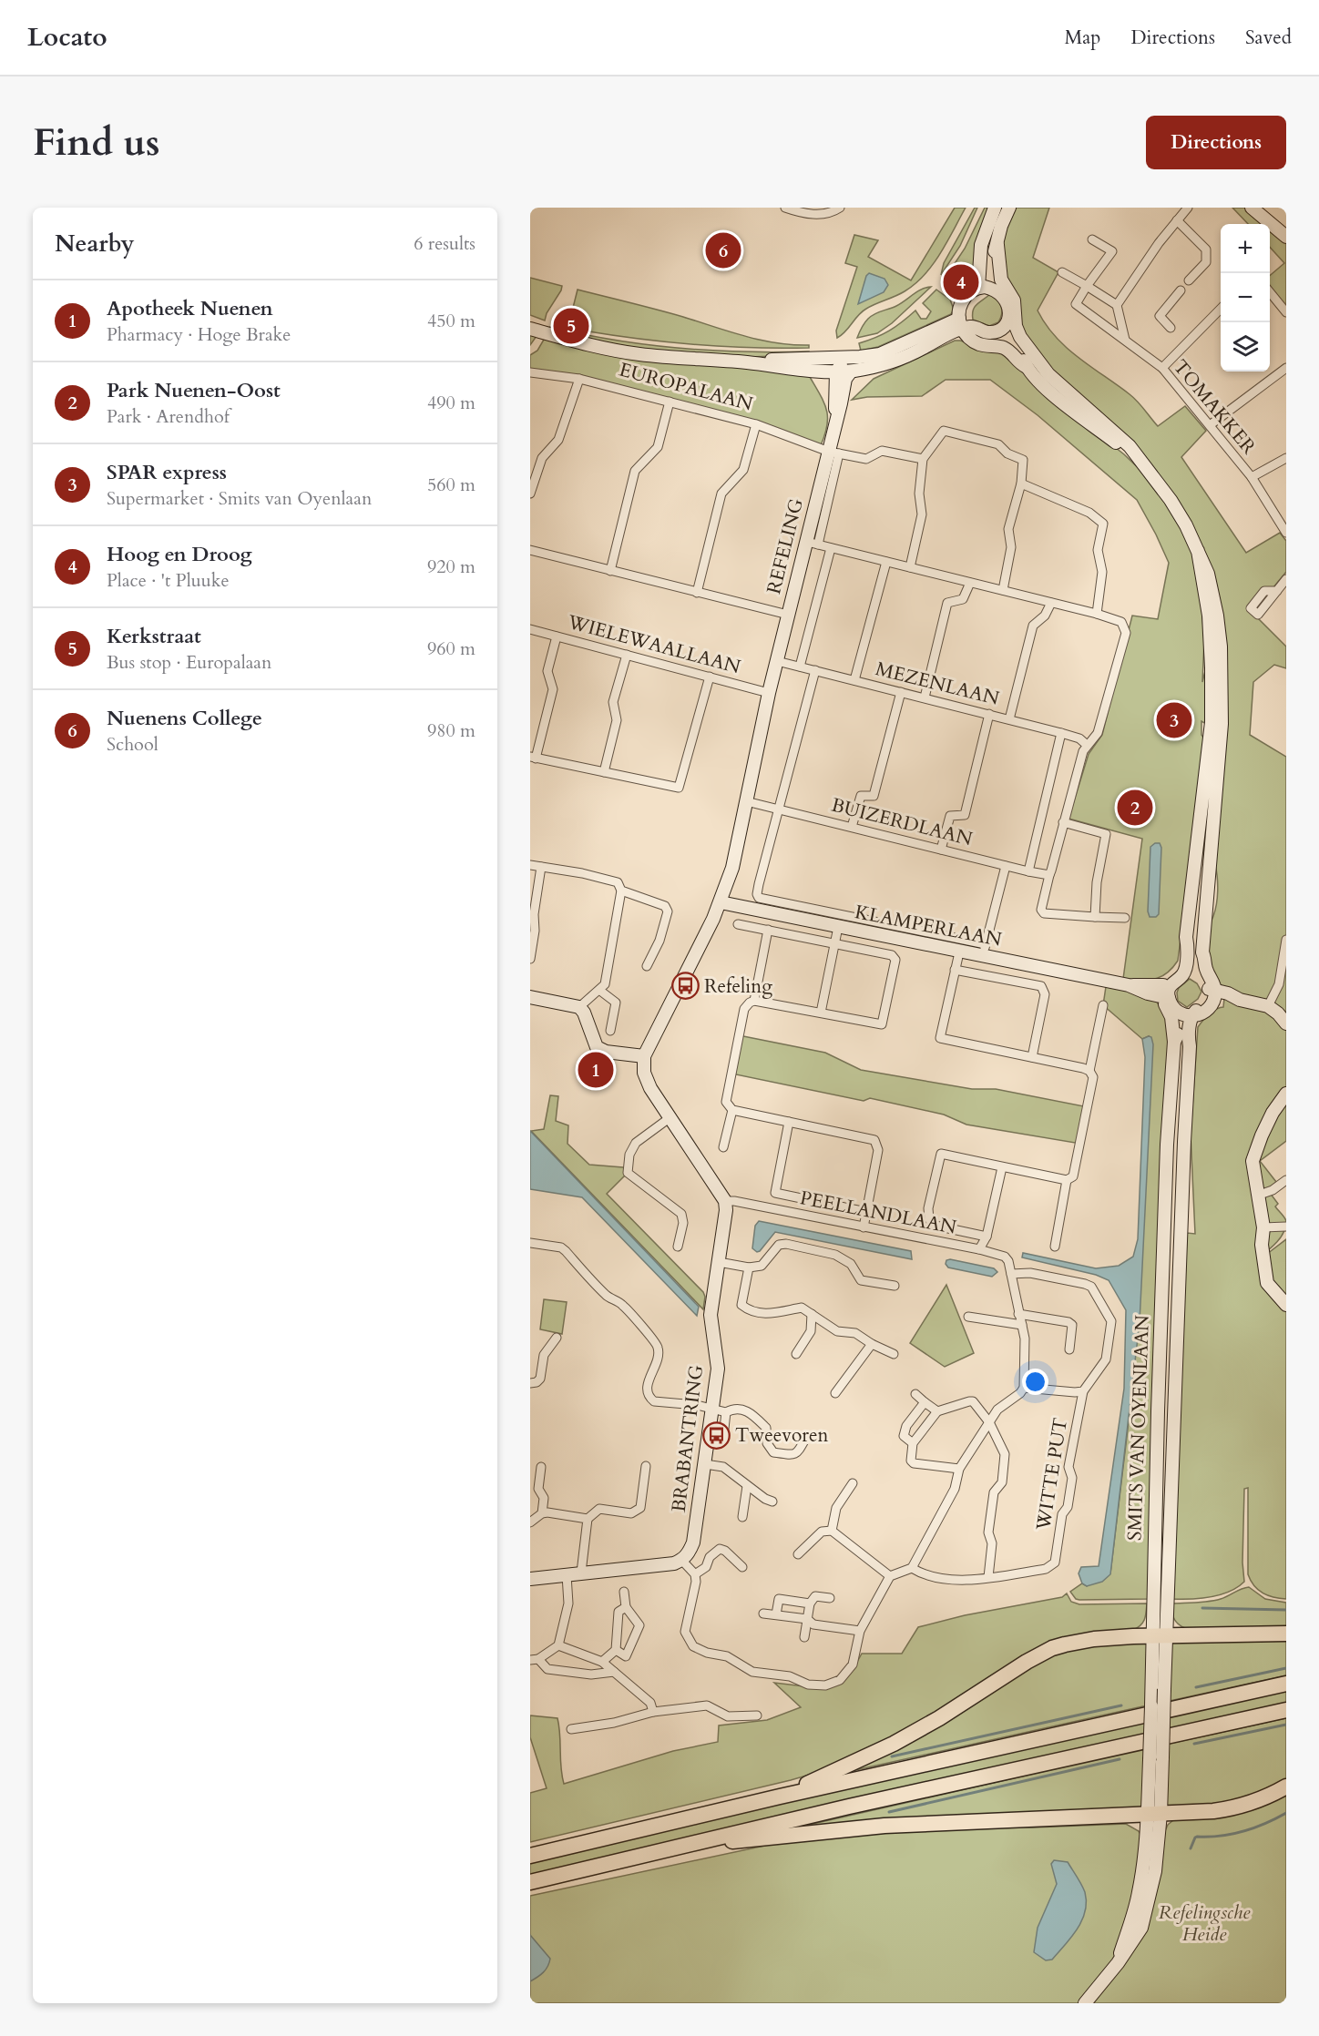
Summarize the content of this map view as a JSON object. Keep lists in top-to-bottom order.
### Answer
{
  "streets": {
    "main road": [
      "EUROPALAAN",
      "REFELING",
      "KLAMPERLAAN",
      "SMITS VAN OYENLAAN",
      "BRABANTRING"
    ],
    "street": [
      "TOMAKKER",
      "WIELEWAALLAAN",
      "MEZENLAAN",
      "BUIZERDLAAN",
      "PEELLANDLAAN",
      "WITTE PUT"
    ]
  },
  "crossings": [
    ["EUROPALAAN", "REFELING"],
    ["REFELING", "WIELEWAALLAAN"],
    ["REFELING", "MEZENLAAN"],
    ["REFELING", "BUIZERDLAAN"],
    ["REFELING", "KLAMPERLAAN"],
    ["BUIZERDLAAN", "KLAMPERLAAN"],
    ["KLAMPERLAAN", "SMITS VAN OYENLAAN"],
    ["PEELLANDLAAN", "BRABANTRING"],
    ["PEELLANDLAAN", "WITTE PUT"]
  ],
  "parks": ["Refelingsche Heide"],
  "places": {
    "bus stop": ["Refeling", "Tweevoren"]
  },
  "page": {
    "header": "Locato",
    "nav": ["Map", "Directions", "Saved"],
    "buttons": "Directions",
    "title": "Find us",
    "heading": ["Nearby", "6 results"],
    "map_buttons": ["+", "−"],
    "pins": [
      "6",
      "4",
      "5",
      "3",
      "2",
      "1"
    ],
    "list": [
      {
        "mark": "1",
        "name": "Apotheek Nuenen",
        "note": "Pharmacy · Hoge Brake",
        "value": "450 m"
      },
      {
        "mark": "2",
        "name": "Park Nuenen-Oost",
        "note": "Park · Arendhof",
        "value": "490 m"
      },
      {
        "mark": "3",
        "name": "SPAR express",
        "note": "Supermarket · Smits van Oyenlaan",
        "value": "560 m"
      },
      {
        "mark": "4",
        "name": "Hoog en Droog",
        "note": "Place · 't Pluuke",
        "value": "920 m"
      },
      {
        "mark": "5",
        "name": "Kerkstraat",
        "note": "Bus stop · Europalaan",
        "value": "960 m"
      },
      {
        "mark": "6",
        "name": "Nuenens College",
        "note": "School",
        "value": "980 m"
      }
    ]
  }
}
